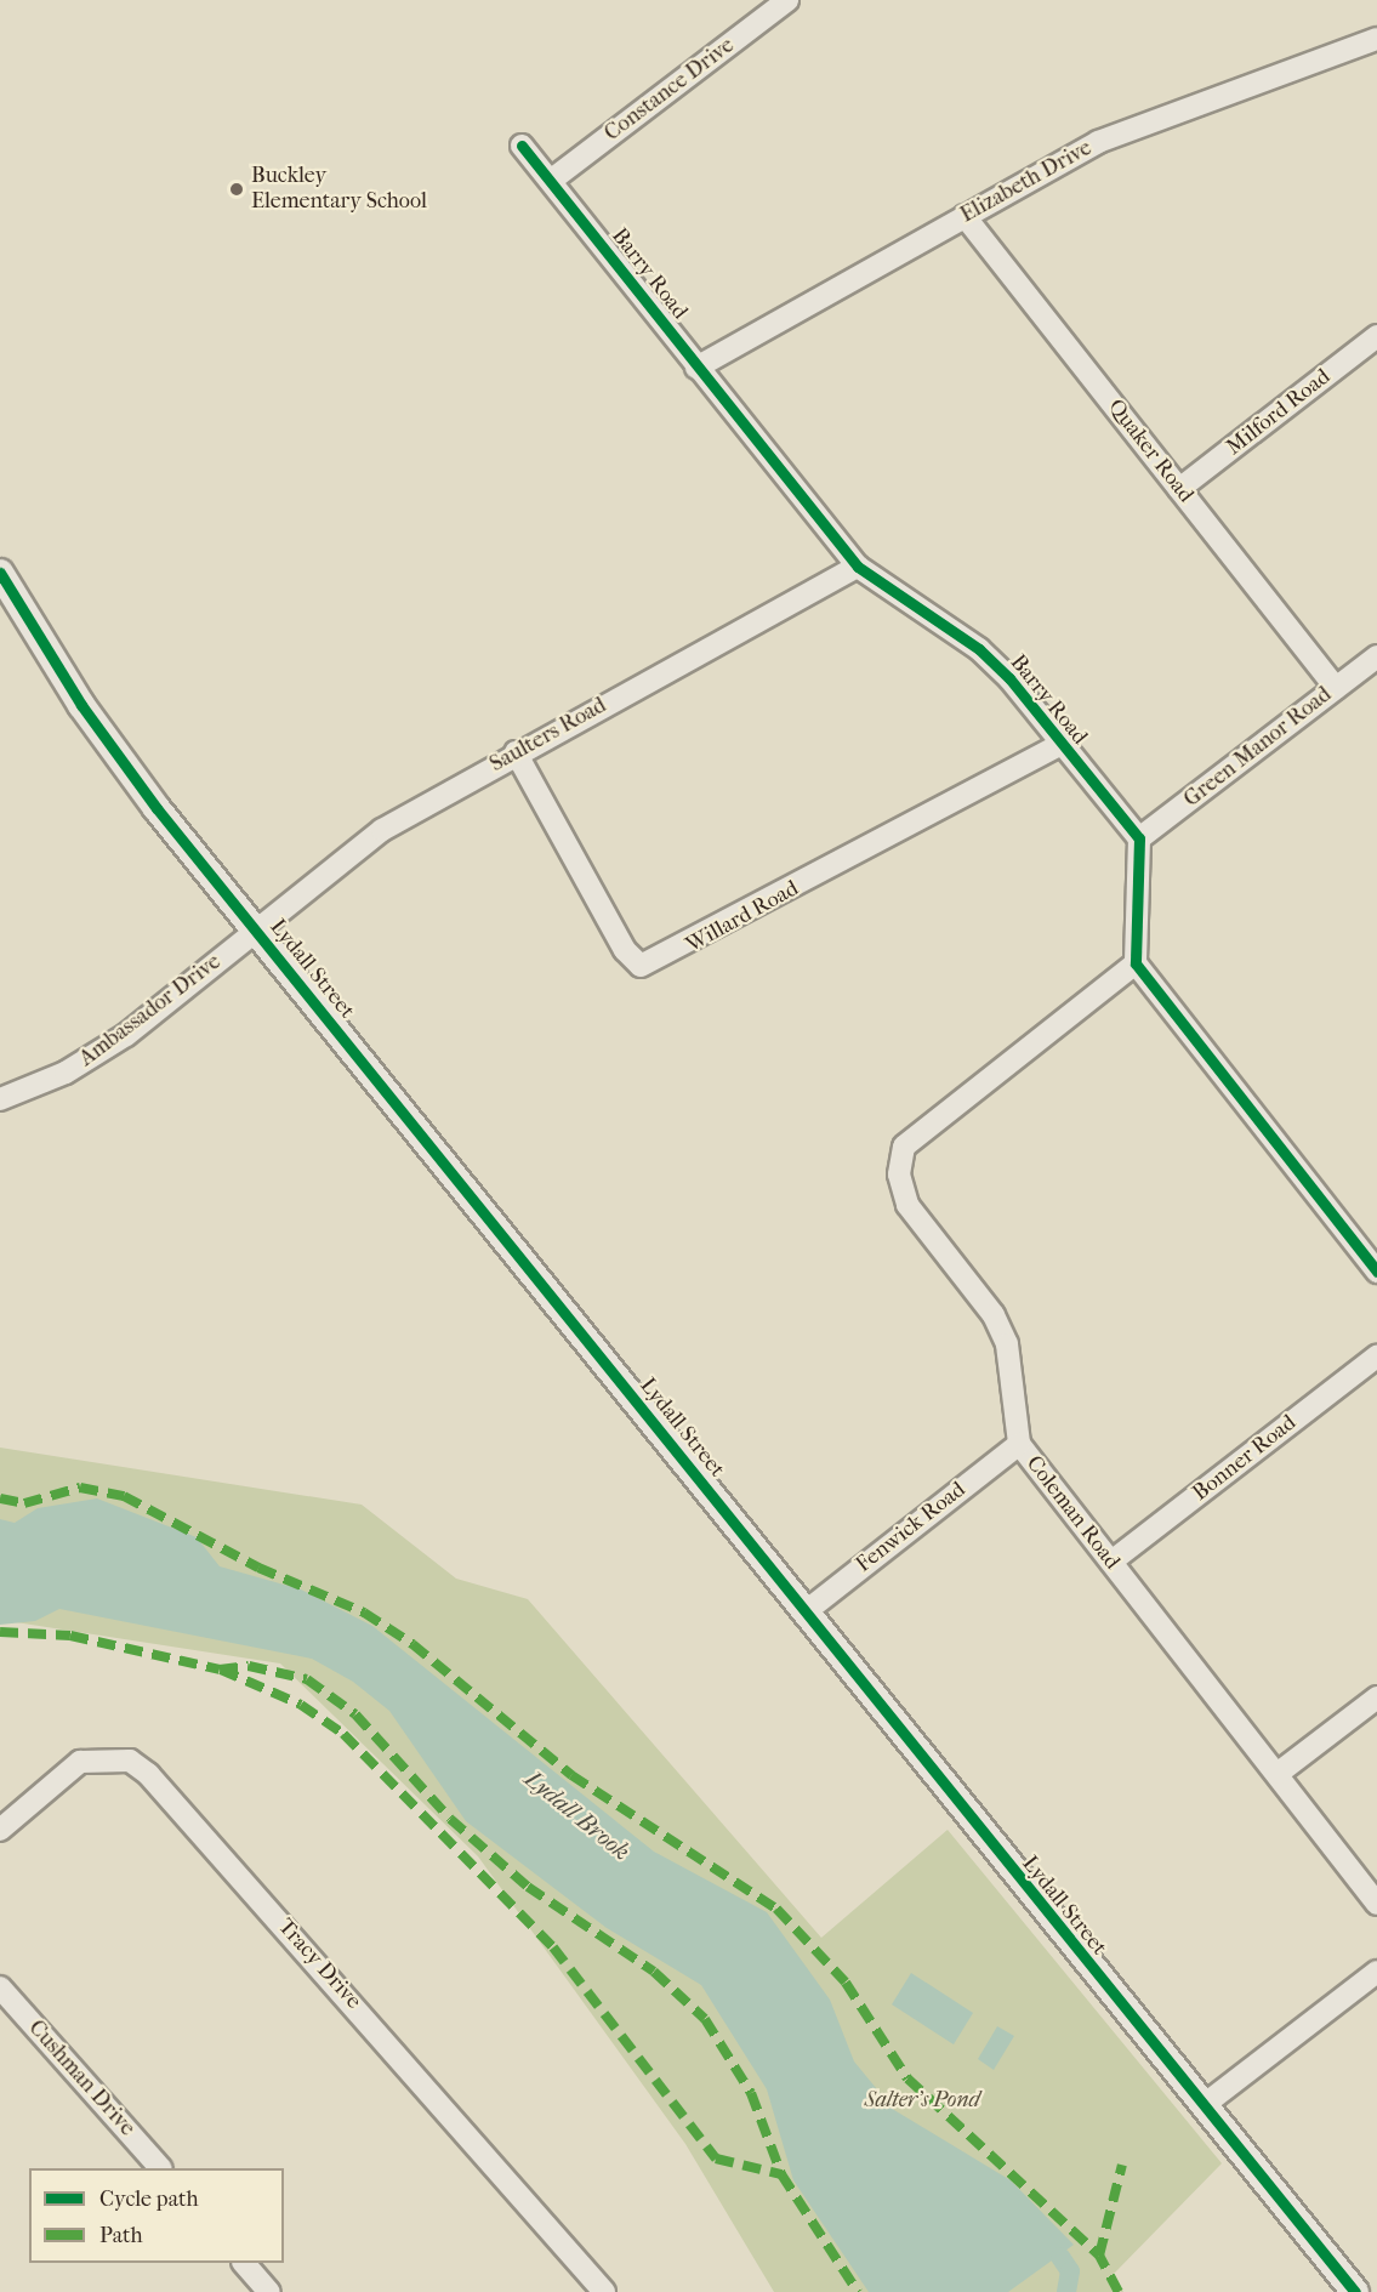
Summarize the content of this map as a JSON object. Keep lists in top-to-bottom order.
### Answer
{
  "streets": {
    "street": [
      "Constance Drive",
      "Elizabeth Drive",
      "Barry Road",
      "Milford Road",
      "Quaker Road",
      "Saulters Road",
      "Green Manor Road",
      "Willard Road",
      "Lydall Street",
      "Ambassador Drive",
      "Bonner Road",
      "Coleman Road",
      "Fenwick Road",
      "Tracy Drive",
      "Cushman Drive"
    ]
  },
  "crossings": [
    ["Constance Drive", "Barry Road"],
    ["Elizabeth Drive", "Barry Road"],
    ["Elizabeth Drive", "Quaker Road"],
    ["Barry Road", "Saulters Road"],
    ["Barry Road", "Green Manor Road"],
    ["Barry Road", "Willard Road"],
    ["Milford Road", "Quaker Road"],
    ["Quaker Road", "Green Manor Road"],
    ["Saulters Road", "Willard Road"],
    ["Saulters Road", "Lydall Street"],
    ["Saulters Road", "Ambassador Drive"],
    ["Lydall Street", "Ambassador Drive"],
    ["Lydall Street", "Fenwick Road"],
    ["Bonner Road", "Coleman Road"],
    ["Coleman Road", "Fenwick Road"]
  ],
  "water": ["Lydall Brook"],
  "parks": ["Salter's Pond"],
  "places": ["Buckley Elementary School"],
  "legend": ["Cycle path", "Path"]
}
